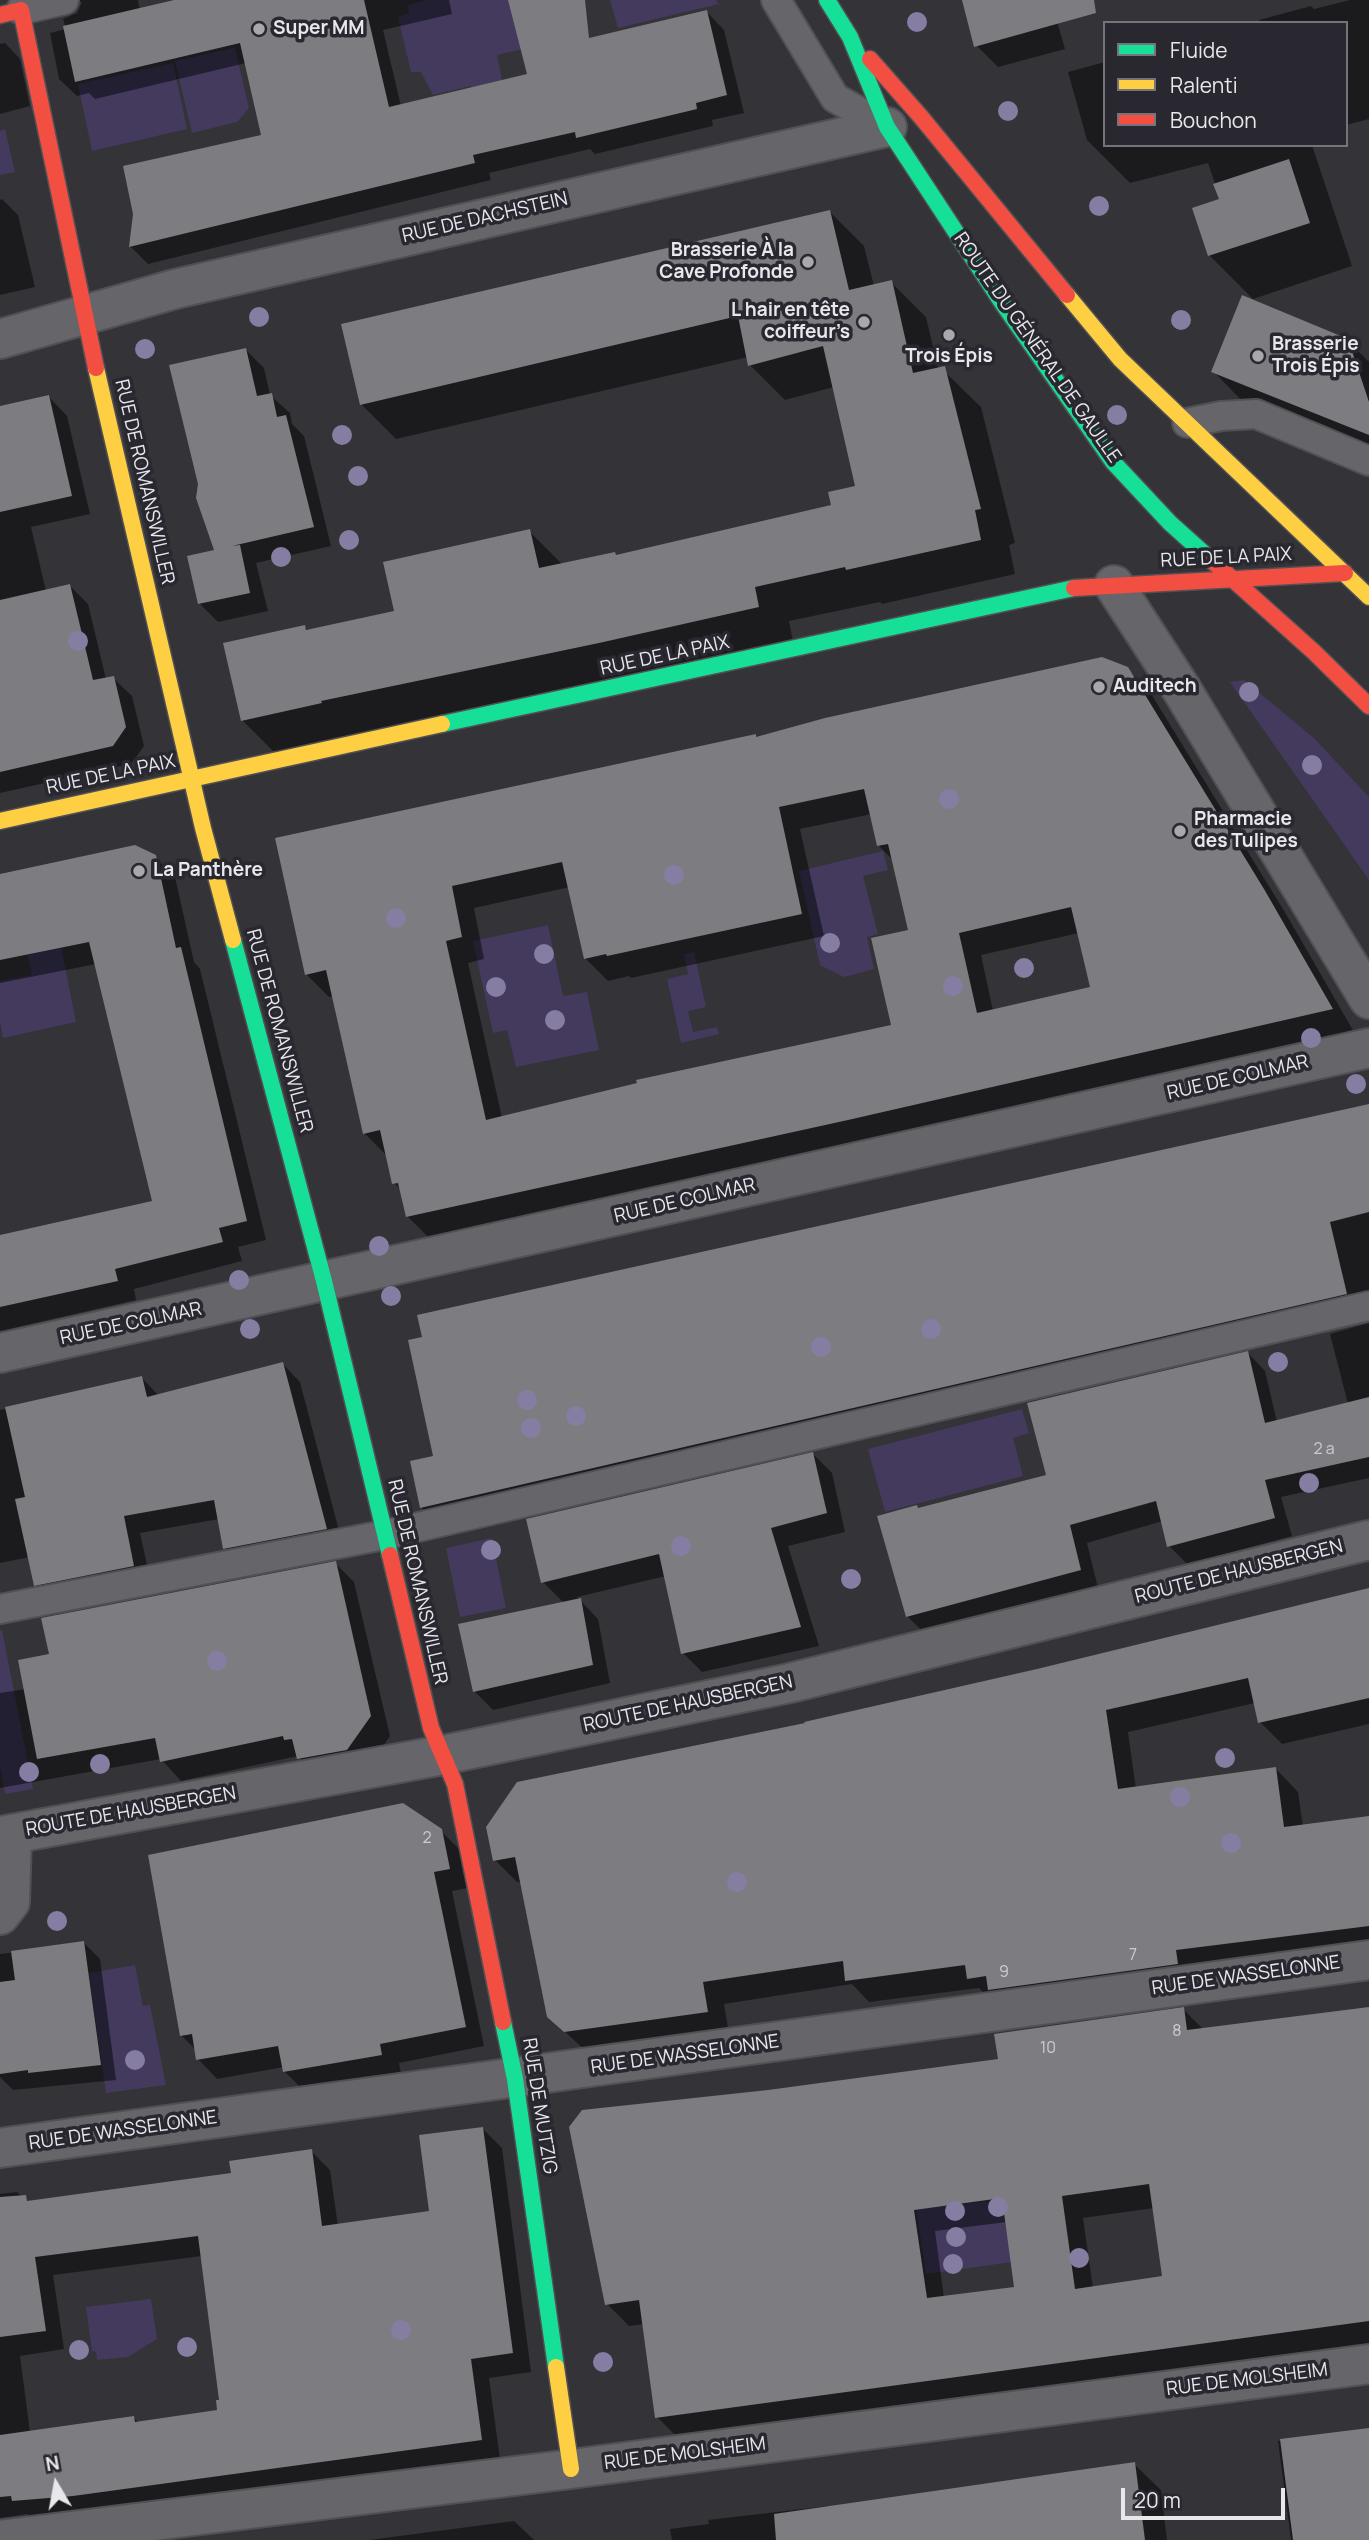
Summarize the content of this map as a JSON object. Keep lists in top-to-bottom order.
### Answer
{
  "streets": {
    "street": [
      "RUE DE DACHSTEIN",
      "ROUTE DU GÉNÉRAL DE GAULLE",
      "RUE DE ROMANSWILLER",
      "RUE DE LA PAIX",
      "RUE DE COLMAR",
      "ROUTE DE HAUSBERGEN",
      "RUE DE WASSELONNE",
      "RUE DE MUTZIG",
      "RUE DE MOLSHEIM"
    ]
  },
  "crossings": [
    ["RUE DE DACHSTEIN", "ROUTE DU GÉNÉRAL DE GAULLE"],
    ["RUE DE DACHSTEIN", "RUE DE ROMANSWILLER"],
    ["ROUTE DU GÉNÉRAL DE GAULLE", "RUE DE LA PAIX"],
    ["RUE DE ROMANSWILLER", "RUE DE LA PAIX"],
    ["RUE DE ROMANSWILLER", "RUE DE COLMAR"],
    ["RUE DE ROMANSWILLER", "ROUTE DE HAUSBERGEN"],
    ["RUE DE ROMANSWILLER", "RUE DE MUTZIG"],
    ["ROUTE DE HAUSBERGEN", "RUE DE MUTZIG"],
    ["RUE DE WASSELONNE", "RUE DE MUTZIG"],
    ["RUE DE MUTZIG", "RUE DE MOLSHEIM"]
  ],
  "places": [
    "Super MM",
    "Brasserie À la Cave Profonde",
    "L hair en tête coiffeur’s",
    "Trois Épis",
    "Brasserie Trois Épis",
    "Auditech",
    "Pharmacie des Tulipes",
    "La Panthère"
  ],
  "house_numbers": [
    "2 a",
    "2",
    "7",
    "9",
    "8",
    "10"
  ],
  "legend": ["Fluide", "Ralenti", "Bouchon"],
  "scale_bar": "20 m",
  "north": "top"
}
